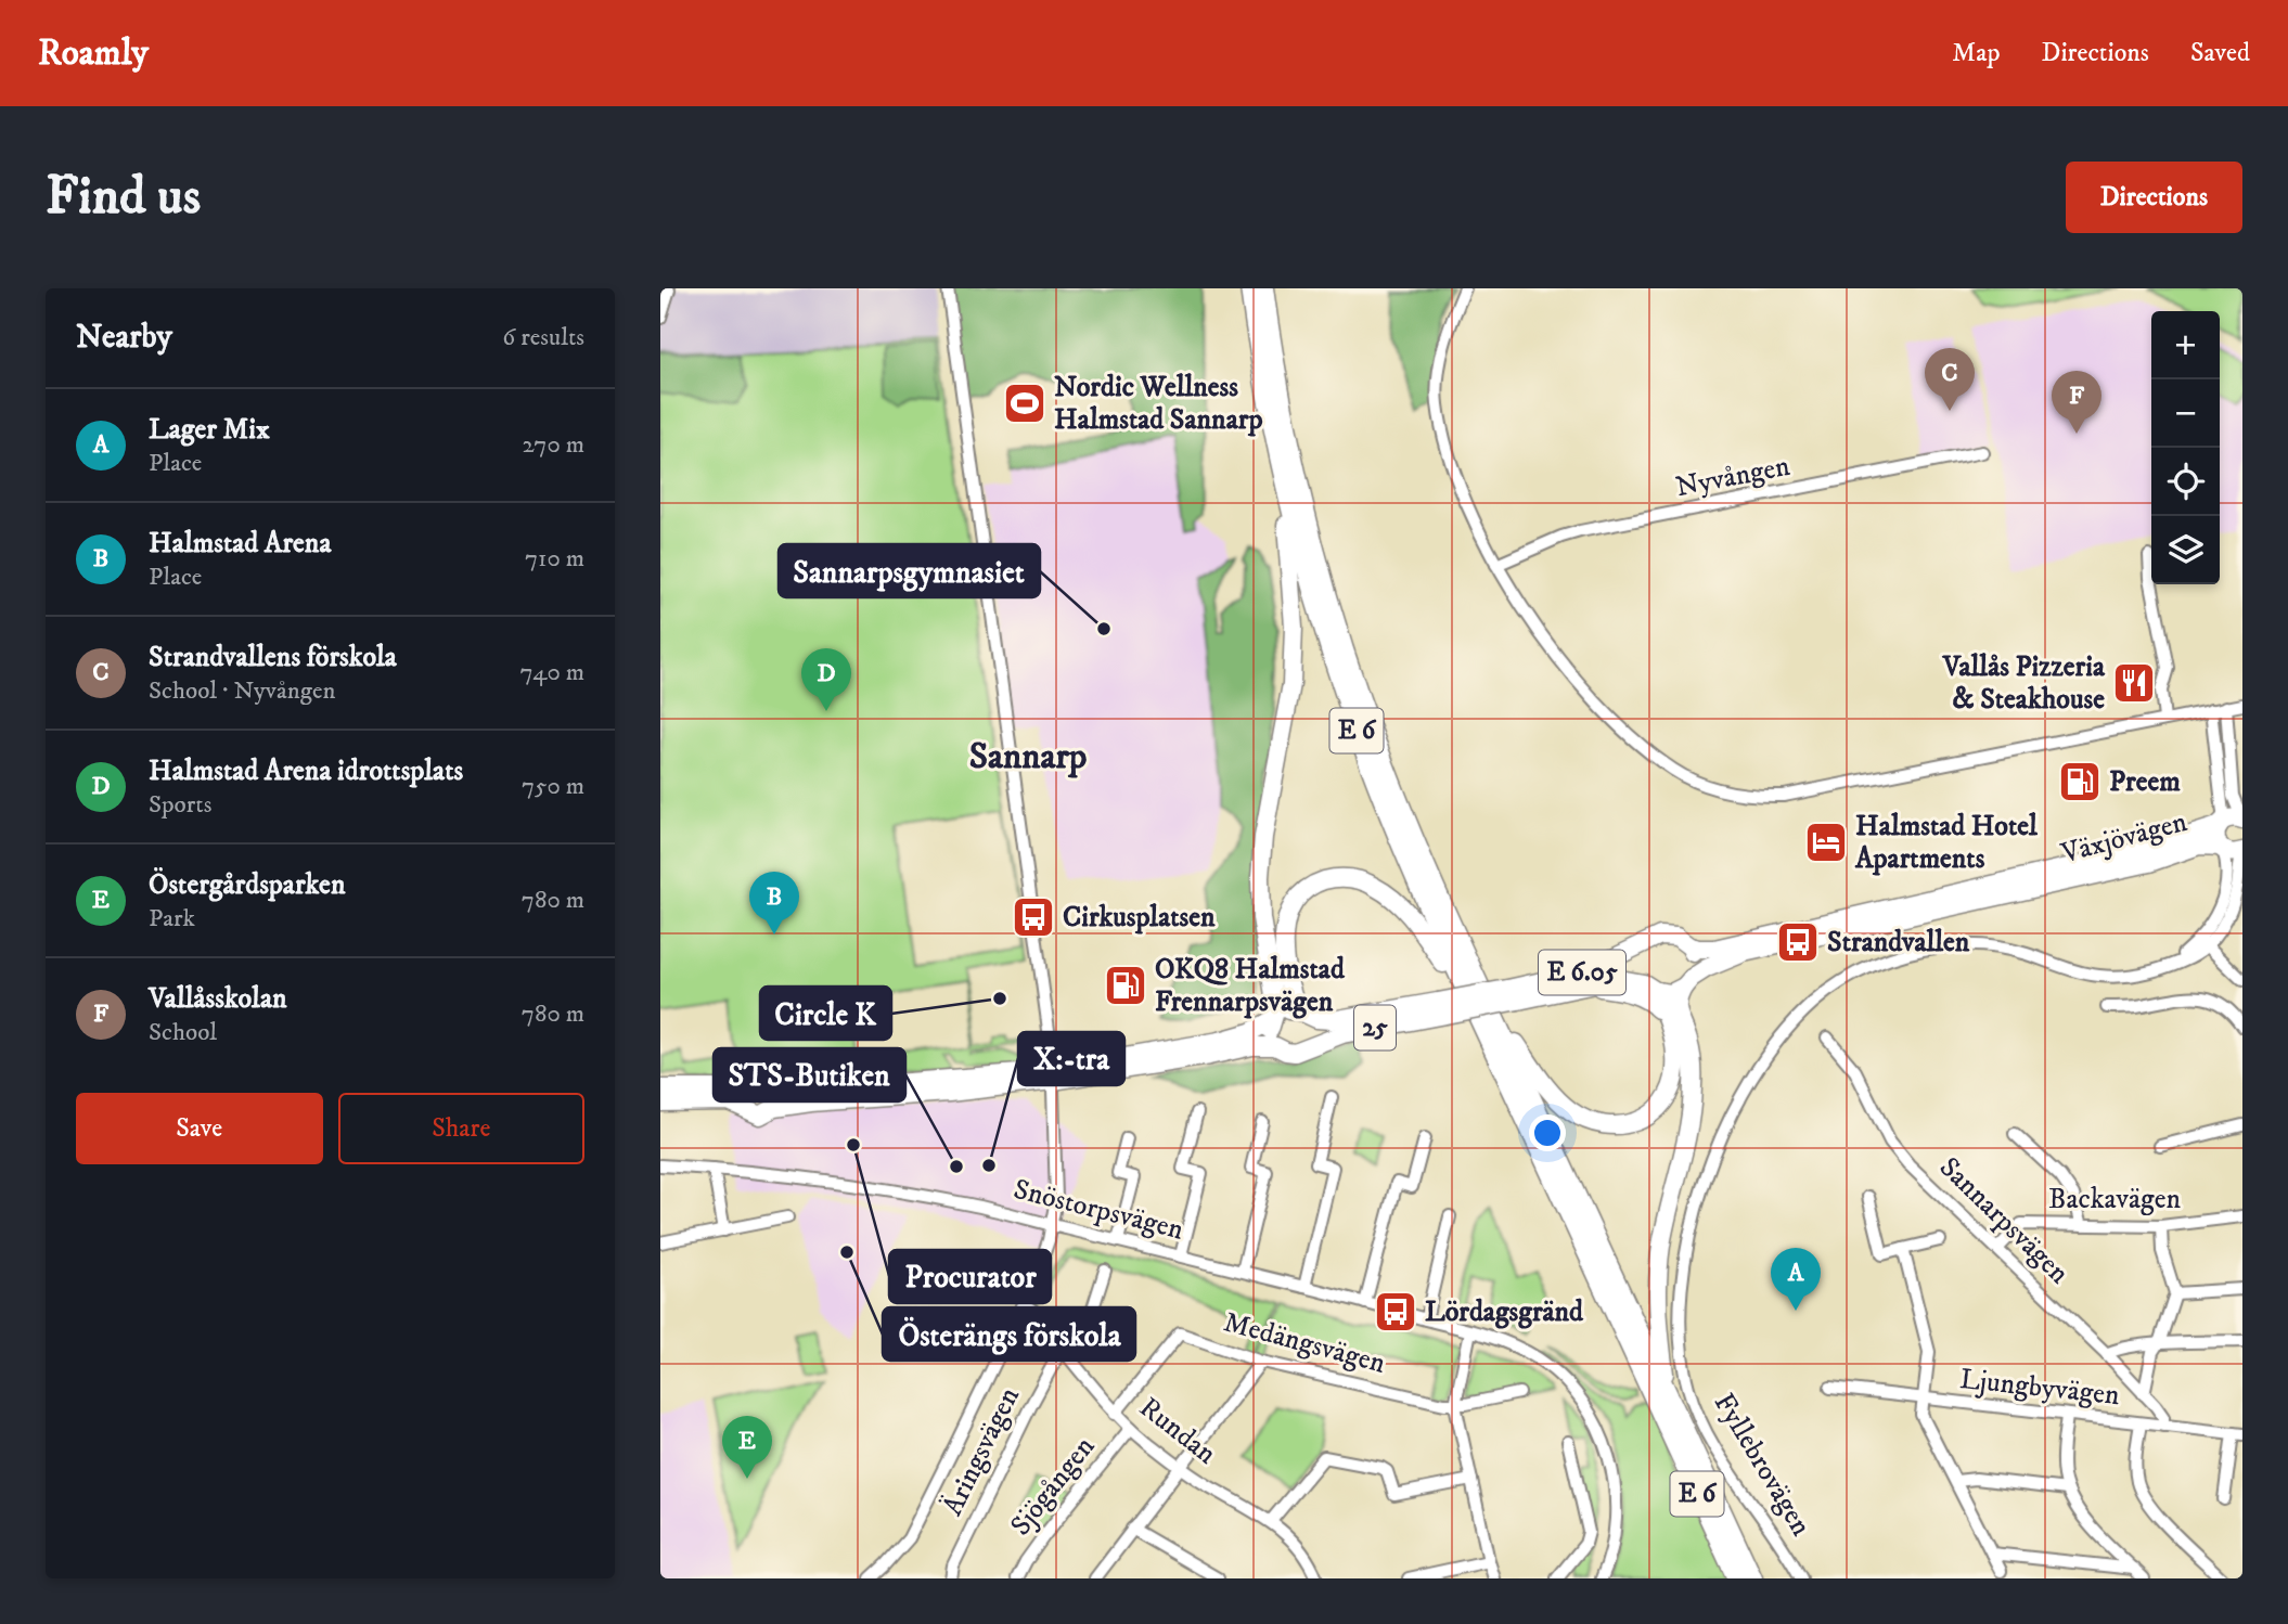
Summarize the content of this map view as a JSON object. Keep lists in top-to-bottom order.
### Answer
{
  "streets": {
    "highway": [
      "E 6",
      "Växjövägen",
      "E 6.05",
      "25"
    ],
    "street": [
      "Nyvången",
      "Backavägen",
      "Snöstorpsvägen",
      "Sannarpsvägen",
      "Medängsvägen",
      "Ljungbyvägen",
      "Rundan",
      "Äringsvägen",
      "Fyllebrovägen",
      "Sjögången"
    ]
  },
  "crossings": [
    ["Backavägen", "Sannarpsvägen"],
    ["Sannarpsvägen", "Ljungbyvägen"],
    ["Medängsvägen", "Rundan"],
    ["Rundan", "Äringsvägen"],
    ["Rundan", "Sjögången"]
  ],
  "districts": ["Sannarp"],
  "places": {
    "sports": ["Nordic Wellness Halmstad Sannarp"],
    "other": [
      "Sannarpsgymnasiet",
      "Circle K",
      "Procurator",
      "X:-tra",
      "STS-Butiken",
      "Österängs förskola"
    ],
    "restaurant": ["Vallås Pizzeria & Steakhouse"],
    "fuel station": ["Preem", "OKQ8 Halmstad Frennarpsvägen"],
    "hotel": ["Halmstad Hotel Apartments"],
    "bus stop": ["Cirkusplatsen", "Strandvallen", "Lördagsgränd"]
  },
  "page": {
    "header": "Roamly",
    "nav": ["Map", "Directions", "Saved"],
    "buttons": [
      "Directions",
      ["Save", "Share"]
    ],
    "title": "Find us",
    "heading": ["Nearby", "6 results"],
    "map_buttons": ["+", "−"],
    "pins": [
      "C",
      "F",
      "D",
      "B",
      "A",
      "E"
    ],
    "list": [
      {
        "mark": "A",
        "name": "Lager Mix",
        "note": "Place",
        "value": "270 m"
      },
      {
        "mark": "B",
        "name": "Halmstad Arena",
        "note": "Place",
        "value": "710 m"
      },
      {
        "mark": "C",
        "name": "Strandvallens förskola",
        "note": "School · Nyvången",
        "value": "740 m"
      },
      {
        "mark": "D",
        "name": "Halmstad Arena idrottsplats",
        "note": "Sports",
        "value": "750 m"
      },
      {
        "mark": "E",
        "name": "Östergårdsparken",
        "note": "Park",
        "value": "780 m"
      },
      {
        "mark": "F",
        "name": "Vallåsskolan",
        "note": "School",
        "value": "780 m"
      }
    ]
  }
}
